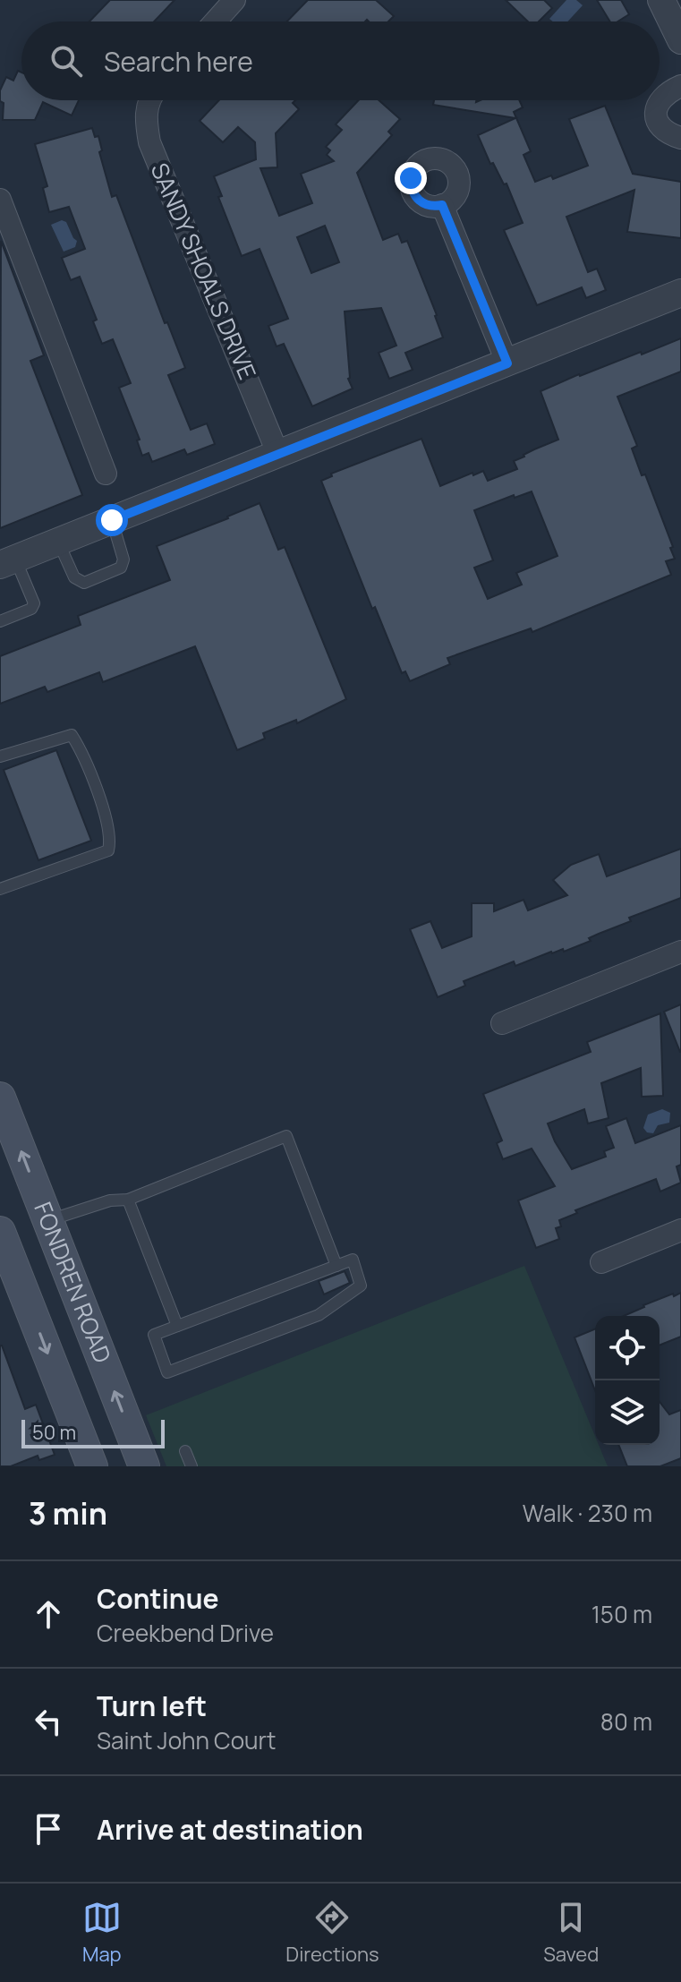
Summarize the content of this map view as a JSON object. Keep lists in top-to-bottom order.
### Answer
{
  "streets": {
    "main road": ["FONDREN ROAD"],
    "street": ["SANDY SHOALS DRIVE"]
  },
  "scale_bar": "50 m",
  "page": {
    "search": "Search here",
    "scale": "50 m",
    "heading": ["3 min", "Walk · 230 m"],
    "list": [
      ["Continue", "Creekbend Drive", "150 m"],
      ["Turn left", "Saint John Court", "80 m"],
      "Arrive at destination"
    ],
    "nav": ["Map", "Directions", "Saved"]
  }
}
